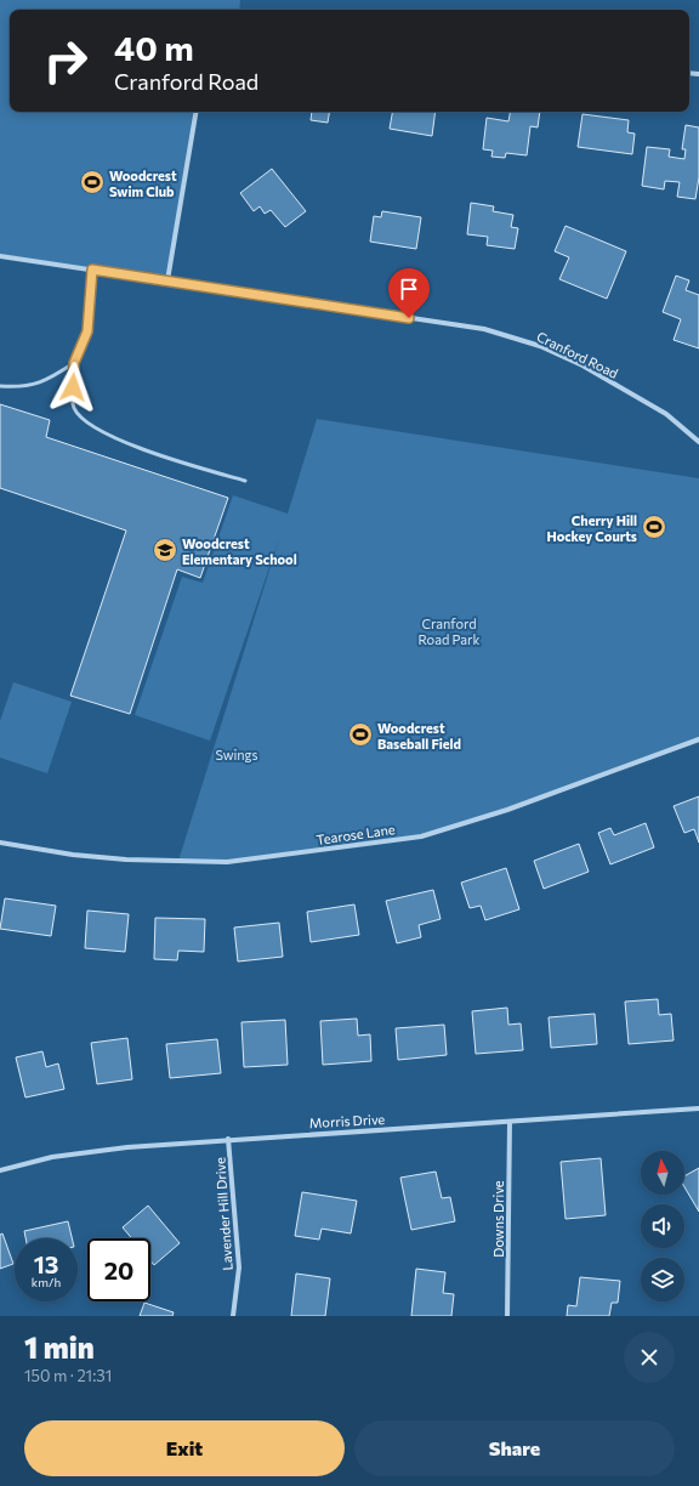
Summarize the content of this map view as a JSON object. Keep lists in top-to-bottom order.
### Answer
{
  "streets": {
    "street": [
      "Cranford Road",
      "Tearose Lane",
      "Morris Drive",
      "Lavender Hill Drive",
      "Downs Drive"
    ]
  },
  "crossings": [
    ["Morris Drive", "Lavender Hill Drive"],
    ["Morris Drive", "Downs Drive"]
  ],
  "parks": ["Cranford Road Park", "Swings"],
  "places": {
    "sports": ["Woodcrest Swim Club", "Cherry Hill Hockey Courts", "Woodcrest Baseball Field"],
    "school or university": ["Woodcrest Elementary School"]
  },
  "north": "top",
  "page": {
    "turn": ["40 m", "Cranford Road"],
    "speed": "13 km/h",
    "limit": "20",
    "heading": ["1 min", "150 m · 21:31"],
    "buttons": ["Exit", "Share"]
  }
}
